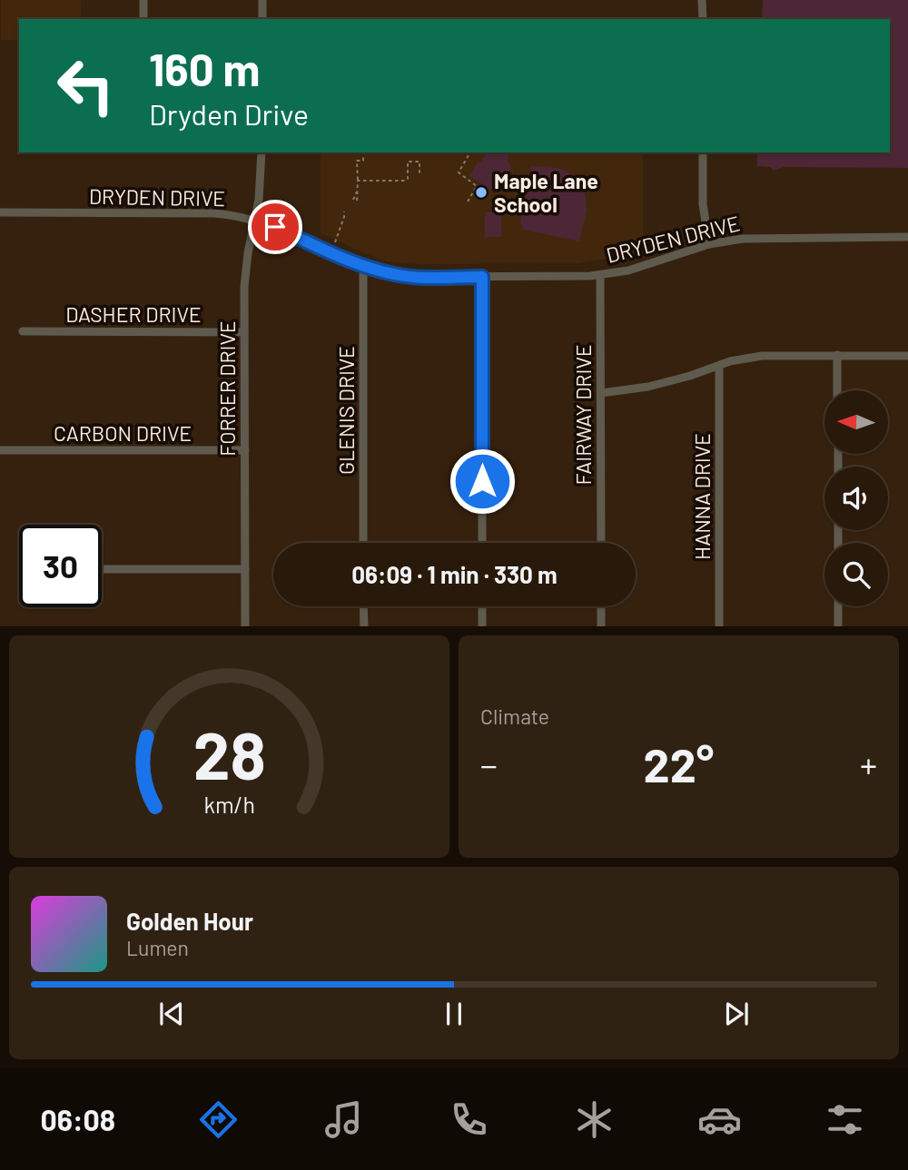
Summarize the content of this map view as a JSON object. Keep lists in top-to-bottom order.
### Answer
{
  "streets": {
    "street": [
      "DRYDEN DRIVE",
      "DASHER DRIVE",
      "FORRER DRIVE",
      "GLENIS DRIVE",
      "FAIRWAY DRIVE",
      "CARBON DRIVE",
      "HANNA DRIVE"
    ]
  },
  "crossings": [
    ["DRYDEN DRIVE", "FORRER DRIVE"],
    ["DRYDEN DRIVE", "GLENIS DRIVE"],
    ["DRYDEN DRIVE", "FAIRWAY DRIVE"],
    ["DASHER DRIVE", "FORRER DRIVE"],
    ["FORRER DRIVE", "CARBON DRIVE"]
  ],
  "places": ["Maple Lane School"],
  "north": "left",
  "page": {
    "turn": ["160 m", "Dryden Drive"],
    "limit": "30",
    "trip": "06:09 · 1 min · 330 m",
    "tile": "Climate",
    "heat": ["−", "22°", "+"],
    "song": ["Golden Hour", "Lumen"],
    "tabs": "06:08",
    "gauge": ["28", "km/h"]
  }
}
